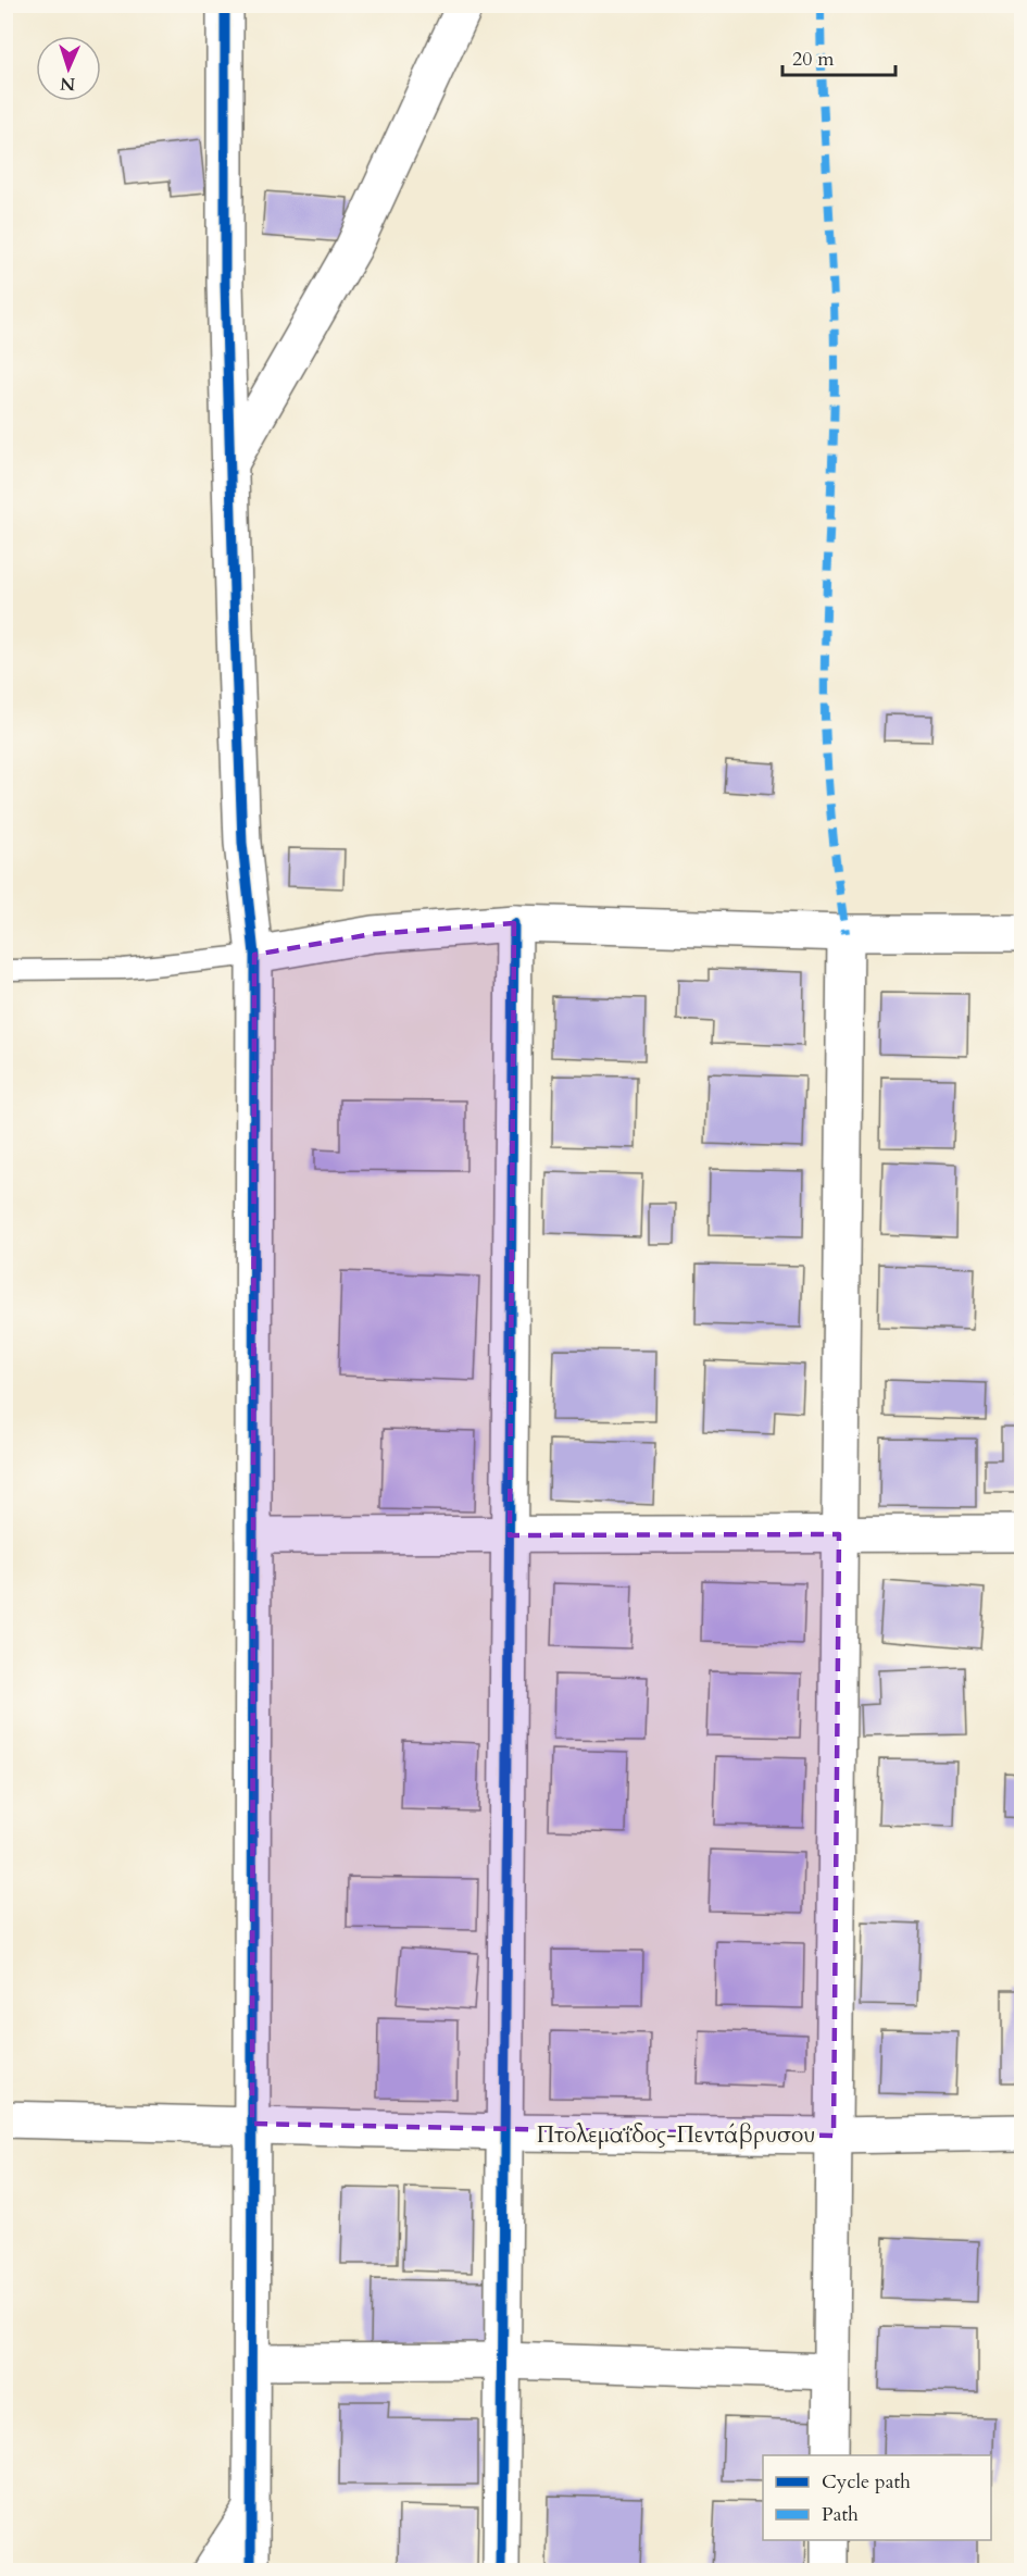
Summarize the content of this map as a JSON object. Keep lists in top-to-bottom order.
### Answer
{
  "streets": {
    "street": ["Πτολεμαΐδος-Πεντάβρυσου"]
  },
  "legend": ["Cycle path", "Path"],
  "scale_bar": "20 m",
  "north": "bottom"
}
